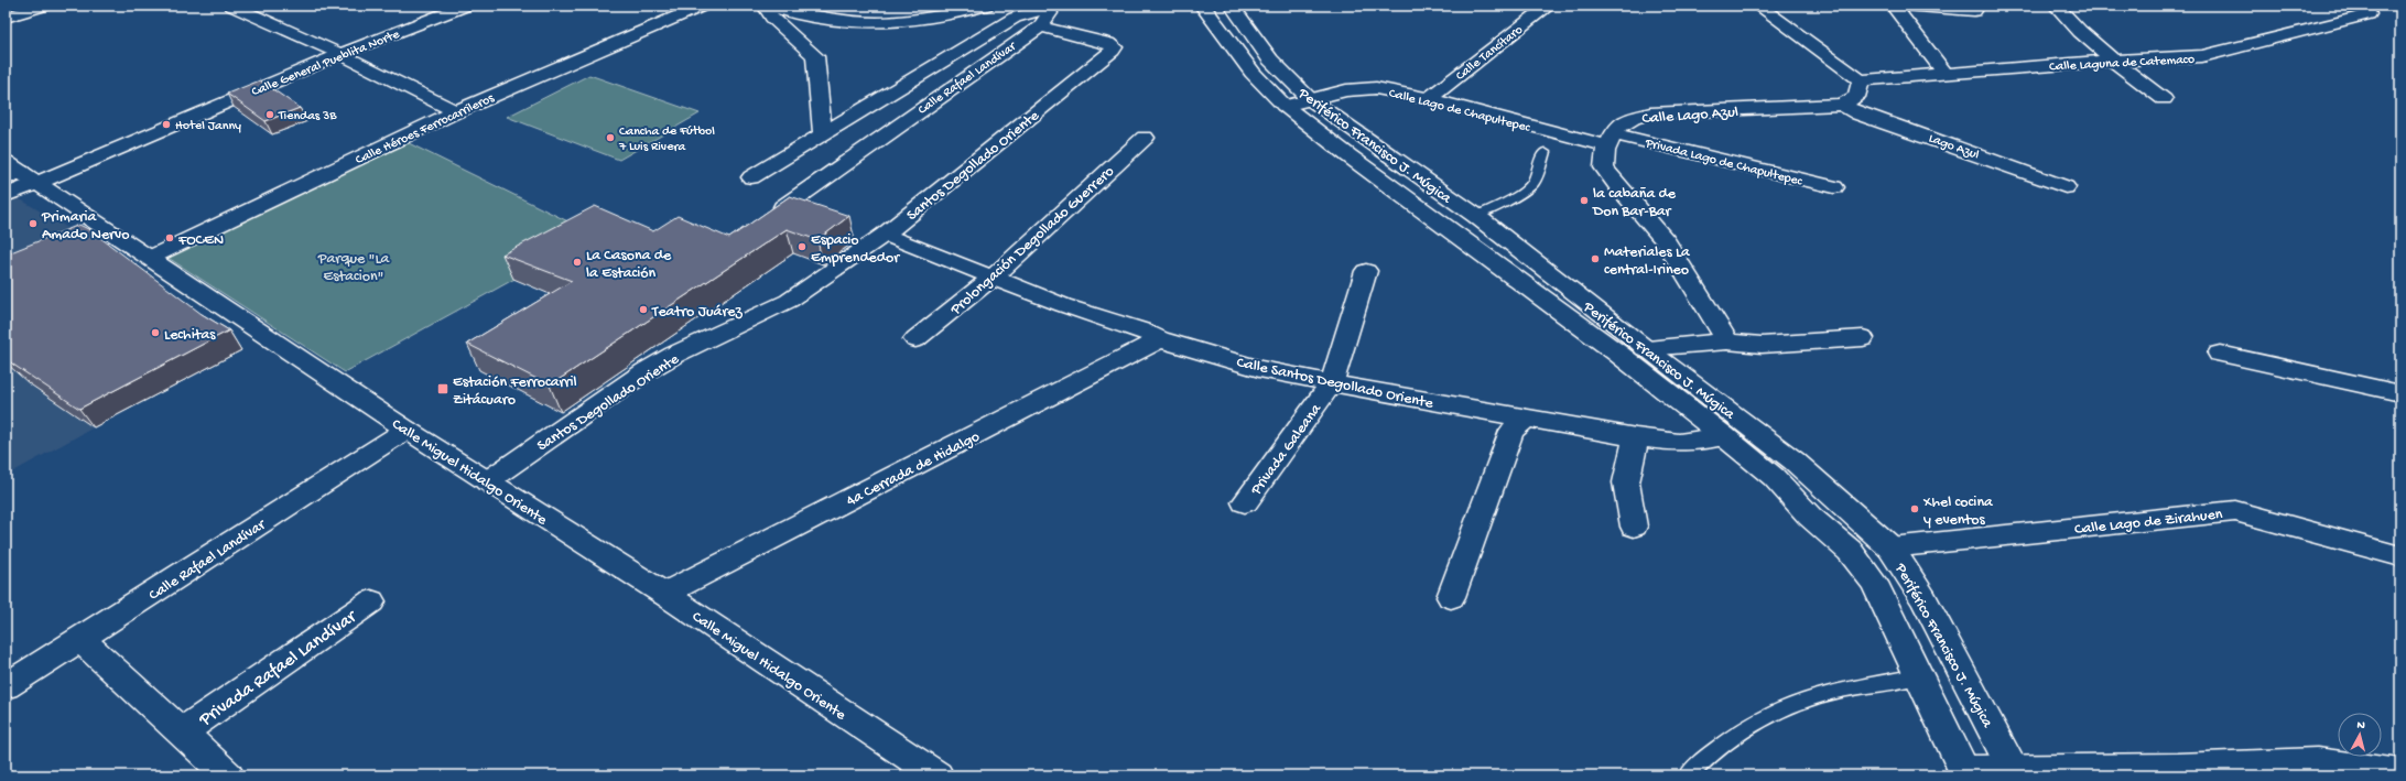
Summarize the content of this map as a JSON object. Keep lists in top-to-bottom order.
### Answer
{
  "streets": {
    "street": [
      "Calle Tancítaro",
      "Calle General Pueblita Norte",
      "Calle Laguna de Catemaco",
      "Calle Rafael Landívar",
      "Calle Lago de Chapultepec",
      "Calle Lago Azul",
      "Calle Héroes Ferrocarrileros",
      "Periférico Francisco J. Múgica",
      "Lago Azul",
      "Privada Lago de Chapultepec",
      "Santos Degollado Oriente",
      "Prolongación Degollado Guerrero",
      "Calle Santos Degollado Oriente",
      "Privada Galeana",
      "4a Cerrada de Hidalgo",
      "Calle Miguel Hidalgo Oriente",
      "Calle Lago de Zirahuen",
      "Privada Rafael Landívar"
    ]
  },
  "crossings": [
    ["Calle Tancítaro", "Calle Lago de Chapultepec"],
    ["Calle General Pueblita Norte", "Calle Miguel Hidalgo Oriente"],
    ["Calle Rafael Landívar", "Santos Degollado Oriente"],
    ["Calle Rafael Landívar", "Calle Miguel Hidalgo Oriente"],
    ["Calle Rafael Landívar", "Privada Rafael Landívar"],
    ["Calle Lago de Chapultepec", "Calle Lago Azul"],
    ["Calle Lago de Chapultepec", "Periférico Francisco J. Múgica"],
    ["Calle Lago de Chapultepec", "Privada Lago de Chapultepec"],
    ["Calle Lago Azul", "Lago Azul"],
    ["Calle Lago Azul", "Privada Lago de Chapultepec"],
    ["Calle Héroes Ferrocarrileros", "Calle Miguel Hidalgo Oriente"],
    ["Periférico Francisco J. Múgica", "Calle Santos Degollado Oriente"],
    ["Periférico Francisco J. Múgica", "Calle Lago de Zirahuen"],
    ["Santos Degollado Oriente", "Calle Santos Degollado Oriente"],
    ["Santos Degollado Oriente", "Calle Miguel Hidalgo Oriente"],
    ["Prolongación Degollado Guerrero", "Calle Santos Degollado Oriente"],
    ["Calle Santos Degollado Oriente", "Privada Galeana"],
    ["Calle Santos Degollado Oriente", "4a Cerrada de Hidalgo"],
    ["4a Cerrada de Hidalgo", "Calle Miguel Hidalgo Oriente"]
  ],
  "parks": ["Parque \"La Estacion\""],
  "places": {
    "other": [
      "Tiendas 3B",
      "Hotel Janny",
      "Cancha de Fútbol 7 Luis Rivera",
      "la cabaña de Don Bar-Bar",
      "Primaria Amado Nervo",
      "FOCEN",
      "Espacio Emprendedor",
      "Materiales La central-Irineo",
      "La Casona de la Estación",
      "Teatro Juárez",
      "Lechitas",
      "Xhel cocina y eventos"
    ],
    "transit": ["Estación Ferrocarril Zitácuaro"]
  },
  "north": "top"
}
